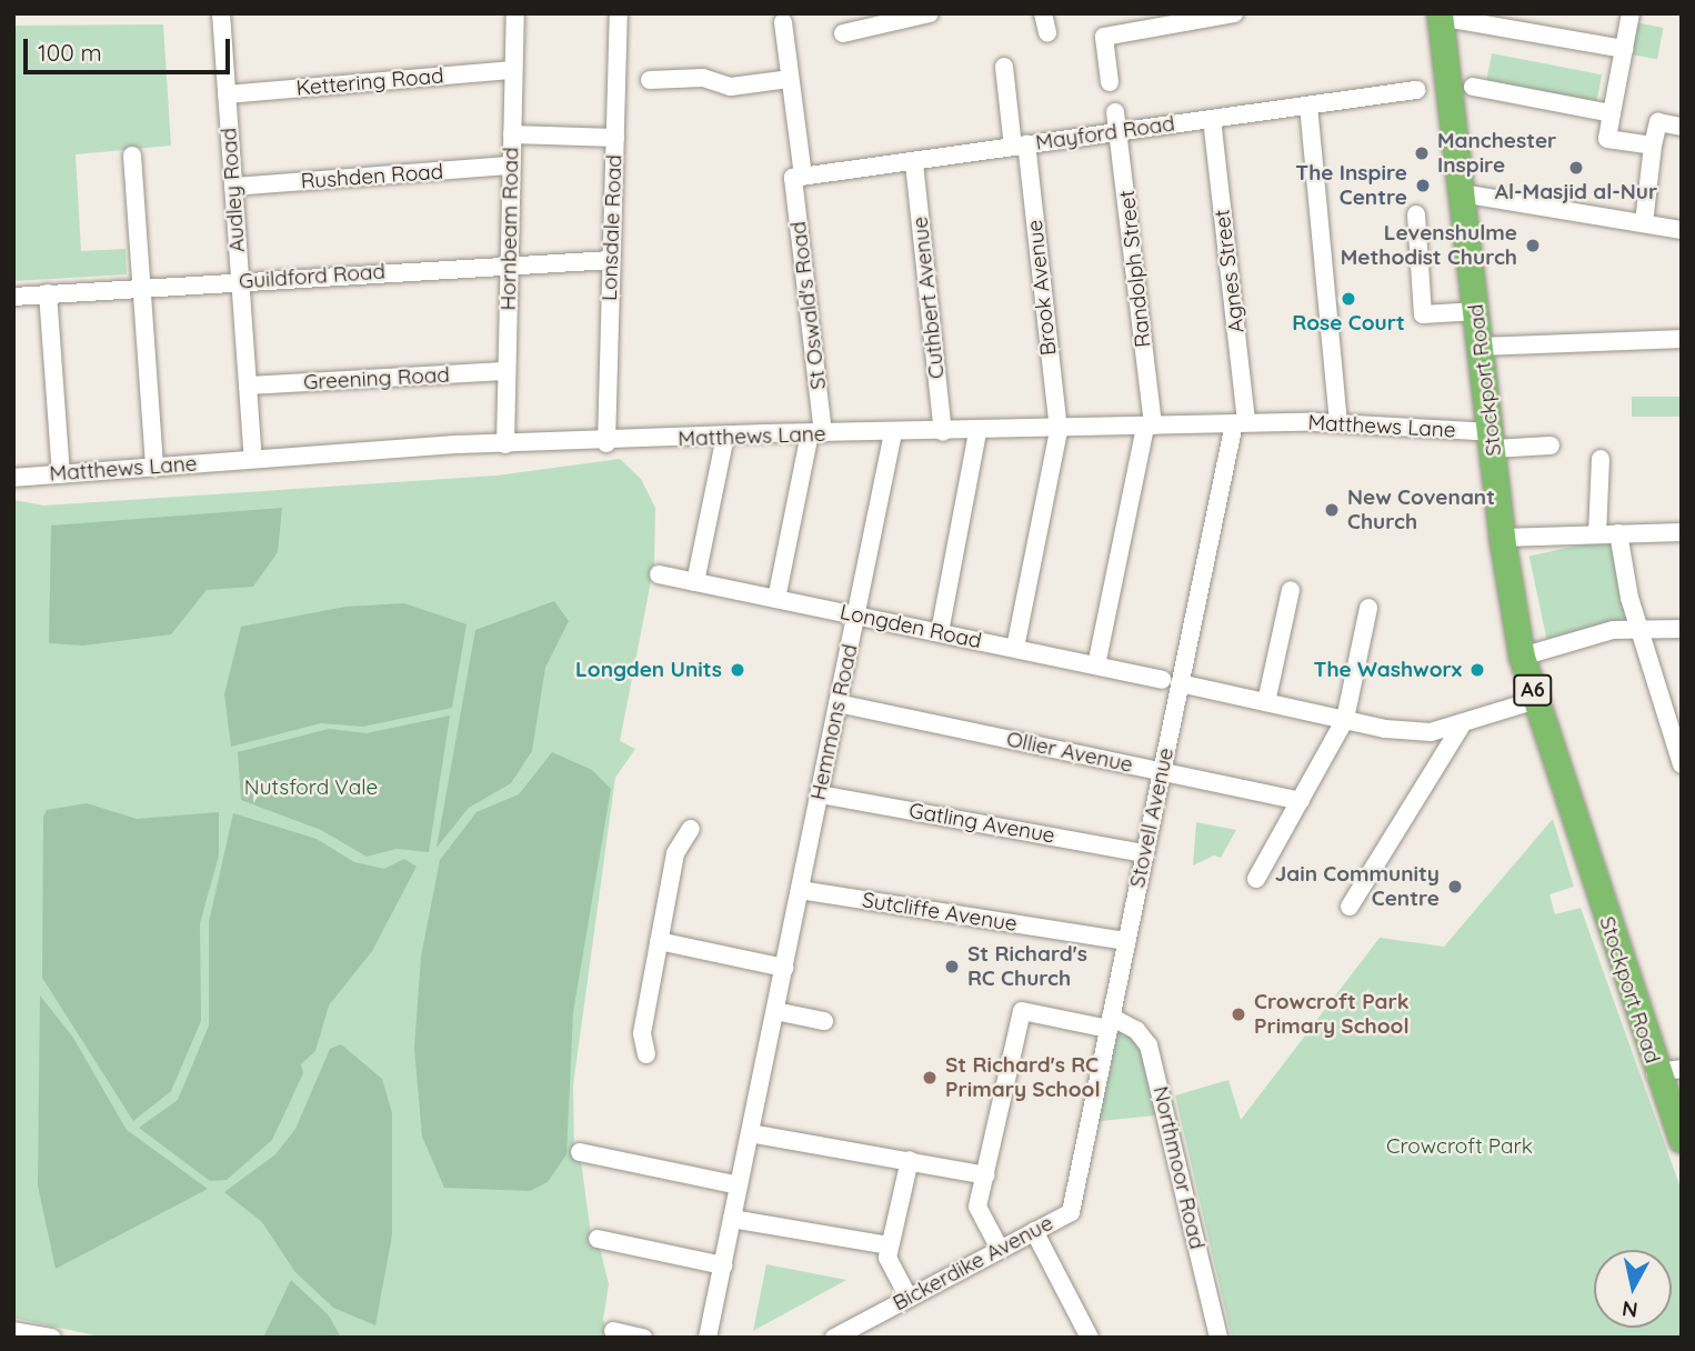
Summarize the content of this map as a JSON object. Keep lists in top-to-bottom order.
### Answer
{
  "streets": {
    "highway": ["Stockport Road", "A6"],
    "street": [
      "Kettering Road",
      "Mayford Road",
      "Rushden Road",
      "Audley Road",
      "Lonsdale Road",
      "Hornbeam Road",
      "Randolph Street",
      "Agnes Street",
      "Guildford Road",
      "Brook Avenue",
      "Cuthbert Avenue",
      "St Oswald's Road",
      "Greening Road",
      "Matthews Lane",
      "Longden Road",
      "Hemmons Road",
      "Ollier Avenue",
      "Stovell Avenue",
      "Gatling Avenue",
      "Sutcliffe Avenue",
      "Northmoor Road",
      "Bickerdike Avenue"
    ]
  },
  "crossings": [
    ["Kettering Road", "Audley Road"],
    ["Kettering Road", "Hornbeam Road"],
    ["Mayford Road", "Randolph Street"],
    ["Mayford Road", "Agnes Street"],
    ["Mayford Road", "Brook Avenue"],
    ["Mayford Road", "Cuthbert Avenue"],
    ["Mayford Road", "St Oswald's Road"],
    ["Rushden Road", "Audley Road"],
    ["Rushden Road", "Hornbeam Road"],
    ["Audley Road", "Guildford Road"],
    ["Audley Road", "Greening Road"],
    ["Audley Road", "Matthews Lane"],
    ["Lonsdale Road", "Guildford Road"],
    ["Lonsdale Road", "Matthews Lane"],
    ["Hornbeam Road", "Guildford Road"],
    ["Hornbeam Road", "Greening Road"],
    ["Hornbeam Road", "Matthews Lane"],
    ["Randolph Street", "Matthews Lane"],
    ["Randolph Street", "Longden Road"],
    ["Agnes Street", "Matthews Lane"],
    ["Agnes Street", "Stovell Avenue"],
    ["Brook Avenue", "Matthews Lane"],
    ["Brook Avenue", "Longden Road"],
    ["Cuthbert Avenue", "Matthews Lane"],
    ["St Oswald's Road", "Matthews Lane"],
    ["St Oswald's Road", "Longden Road"],
    ["Stockport Road", "Matthews Lane"],
    ["Matthews Lane", "Hemmons Road"],
    ["Matthews Lane", "Stovell Avenue"],
    ["Longden Road", "Hemmons Road"],
    ["Hemmons Road", "Ollier Avenue"],
    ["Hemmons Road", "Gatling Avenue"],
    ["Hemmons Road", "Sutcliffe Avenue"],
    ["Ollier Avenue", "Stovell Avenue"],
    ["Stovell Avenue", "Gatling Avenue"],
    ["Stovell Avenue", "Sutcliffe Avenue"],
    ["Stovell Avenue", "Northmoor Road"],
    ["Stovell Avenue", "Bickerdike Avenue"]
  ],
  "parks": ["Nutsford Vale", "Crowcroft Park"],
  "places": [
    "Manchester Inspire",
    "Al-Masjid al-Nur",
    "The Inspire Centre",
    "Levenshulme Methodist Church",
    "Rose Court",
    "New Covenant Church",
    "Longden Units",
    "The Washworx",
    "Jain Community Centre",
    "St Richard's RC Church",
    "Crowcroft Park Primary School",
    "St Richard's RC Primary School"
  ],
  "scale_bar": "100 m",
  "north": "bottom"
}
